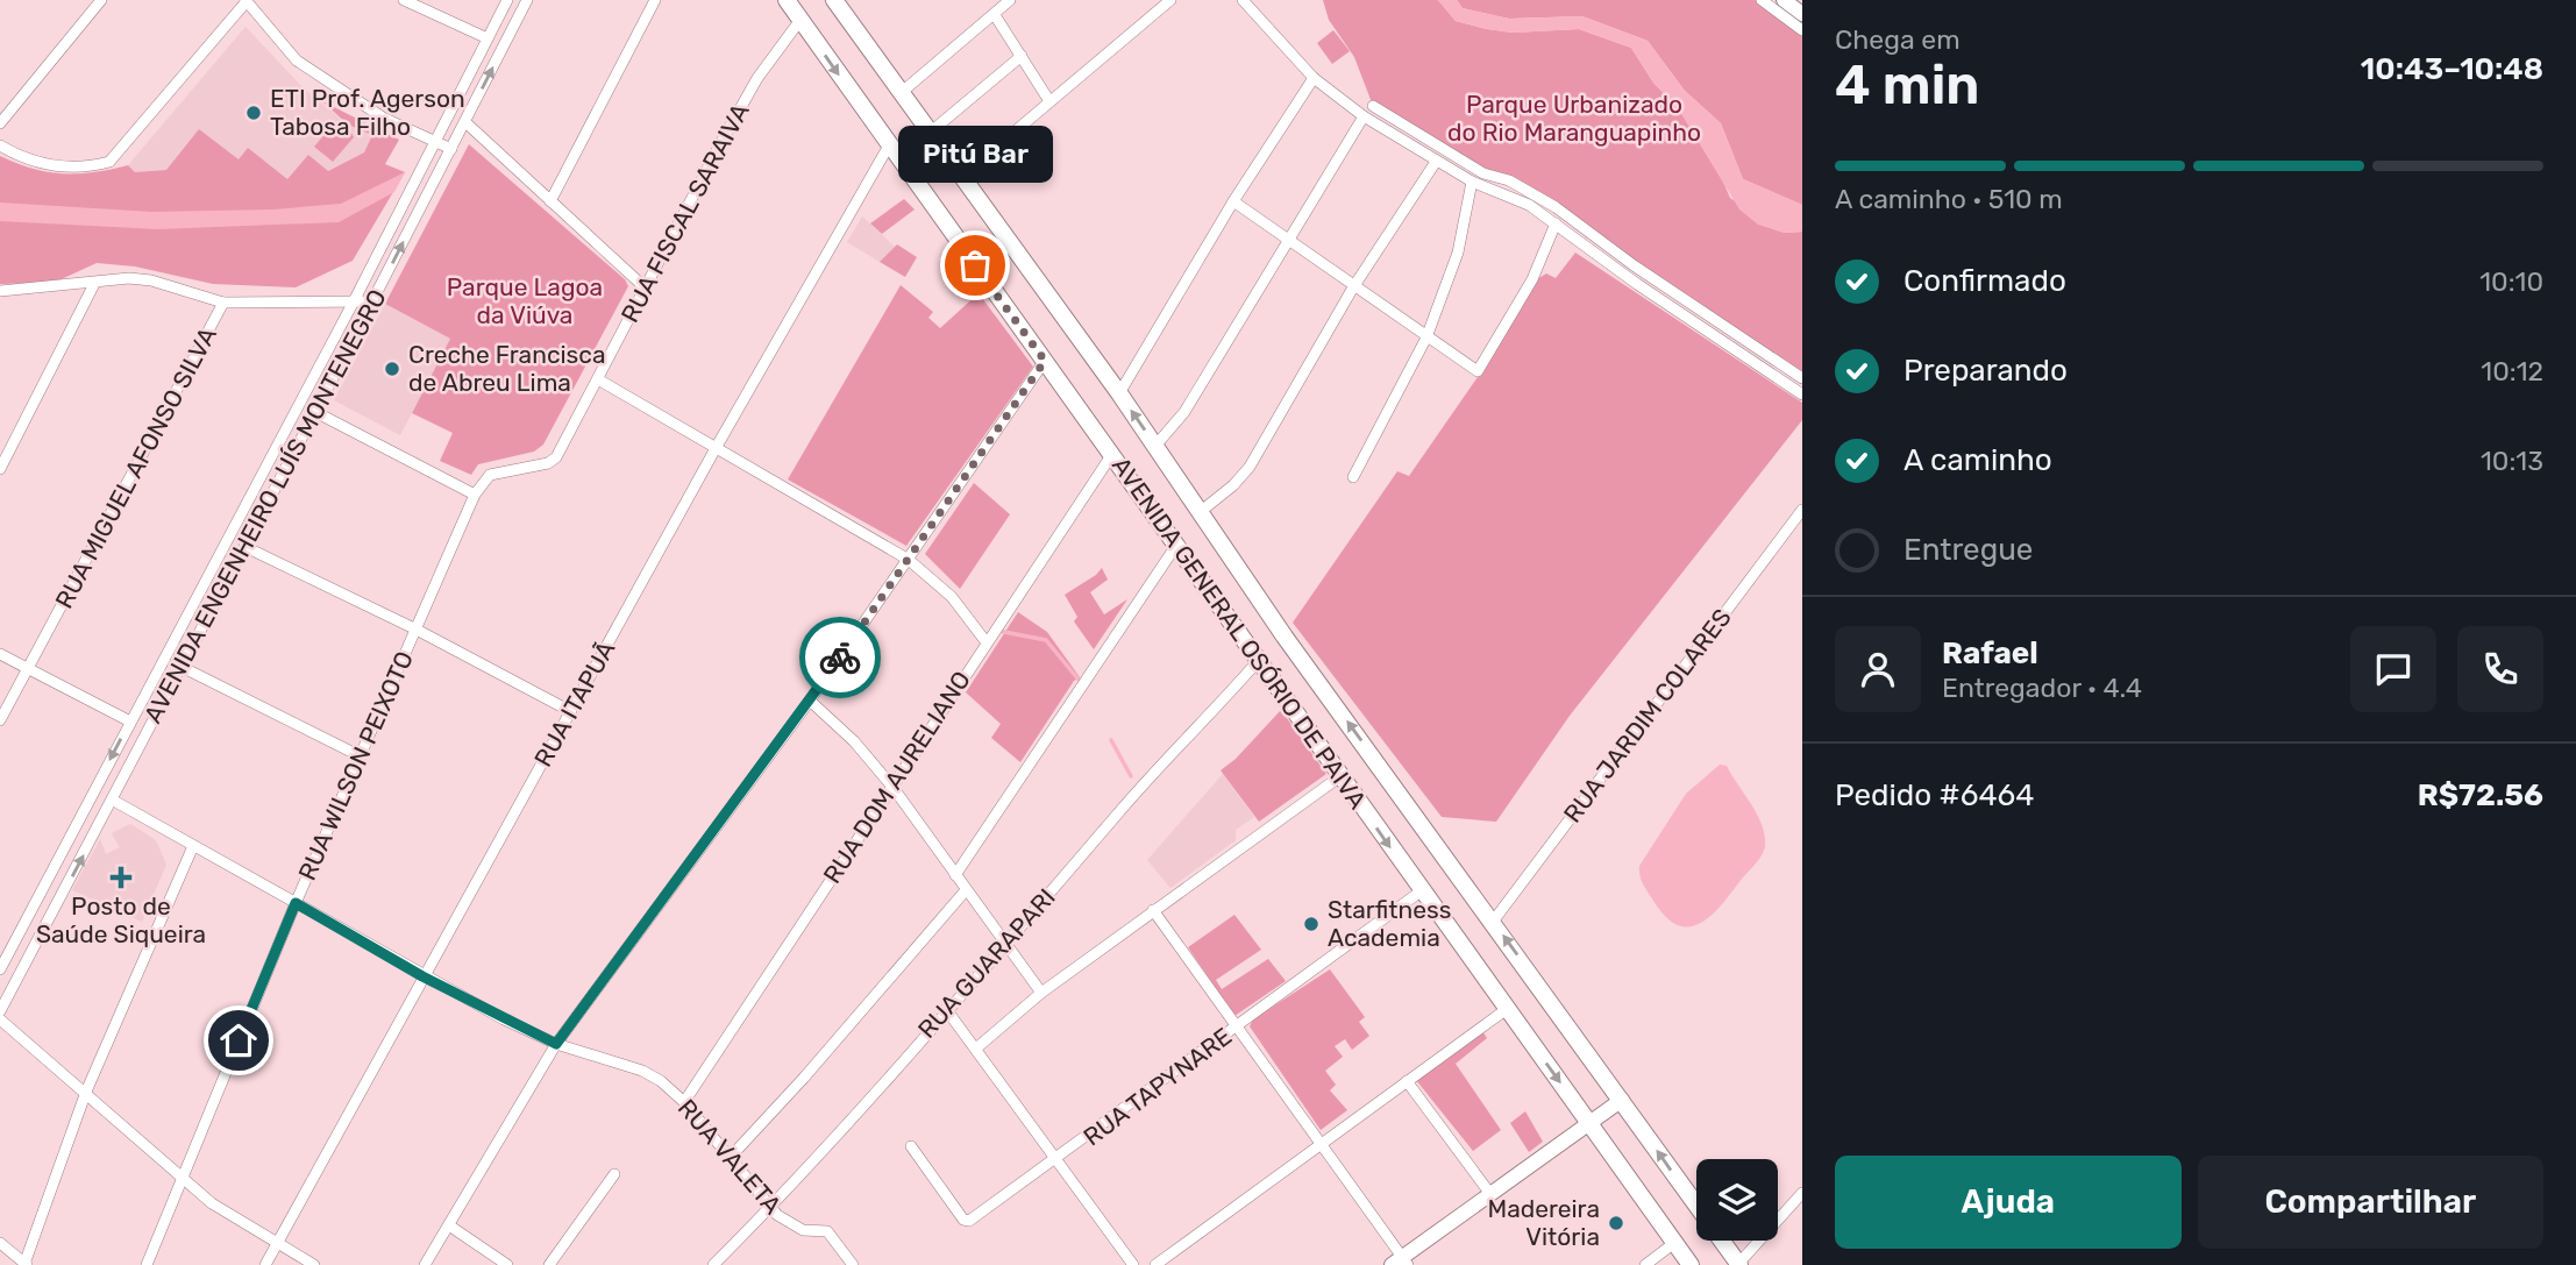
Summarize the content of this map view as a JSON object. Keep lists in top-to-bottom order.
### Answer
{
  "streets": {
    "main road": ["AVENIDA GENERAL OSÓRIO DE PAIVA"],
    "street": [
      "RUA FISCAL SARAIVA",
      "RUA MIGUEL AFONSO SILVA",
      "AVENIDA ENGENHEIRO LUÍS MONTENEGRO",
      "RUA ITAPUÃ",
      "RUA JARDIM COLARES",
      "RUA WILSON PEIXOTO",
      "RUA DOM AURELIANO",
      "RUA GUARAPARI",
      "RUA TAPYNARE",
      "RUA VALETA"
    ]
  },
  "crossings": [
    ["RUA FISCAL SARAIVA", "AVENIDA GENERAL OSÓRIO DE PAIVA"],
    ["RUA FISCAL SARAIVA", "RUA WILSON PEIXOTO"],
    ["RUA MIGUEL AFONSO SILVA", "AVENIDA ENGENHEIRO LUÍS MONTENEGRO"],
    ["AVENIDA ENGENHEIRO LUÍS MONTENEGRO", "RUA VALETA"],
    ["AVENIDA GENERAL OSÓRIO DE PAIVA", "RUA ITAPUÃ"],
    ["AVENIDA GENERAL OSÓRIO DE PAIVA", "RUA JARDIM COLARES"],
    ["AVENIDA GENERAL OSÓRIO DE PAIVA", "RUA DOM AURELIANO"],
    ["AVENIDA GENERAL OSÓRIO DE PAIVA", "RUA GUARAPARI"],
    ["AVENIDA GENERAL OSÓRIO DE PAIVA", "RUA TAPYNARE"],
    ["RUA ITAPUÃ", "RUA VALETA"],
    ["RUA WILSON PEIXOTO", "RUA VALETA"],
    ["RUA DOM AURELIANO", "RUA VALETA"],
    ["RUA GUARAPARI", "RUA VALETA"]
  ],
  "parks": ["Parque Urbanizado do Rio Maranguapinho", "Parque Lagoa da Viúva"],
  "places": {
    "other": [
      "ETI Prof. Agerson Tabosa Filho",
      "Pitú Bar",
      "Creche Francisca de Abreu Lima",
      "Starfitness Academia",
      "Madereira Vitória"
    ],
    "health": ["Posto de Saúde Siqueira"]
  },
  "page": {
    "heading": ["4 min", "Chega em", "10:43–10:48"],
    "panel": [
      "Rafael",
      "Entregador · 4.4",
      "Pedido #6464",
      "R$72.56"
    ],
    "bubble": "Pitú Bar",
    "bar": "A caminho · 510 m",
    "list": [
      ["Confirmado", "10:10"],
      ["Preparando", "10:12"],
      ["A caminho", "10:13"],
      "Entregue"
    ],
    "buttons": ["Ajuda", "Compartilhar"]
  }
}
